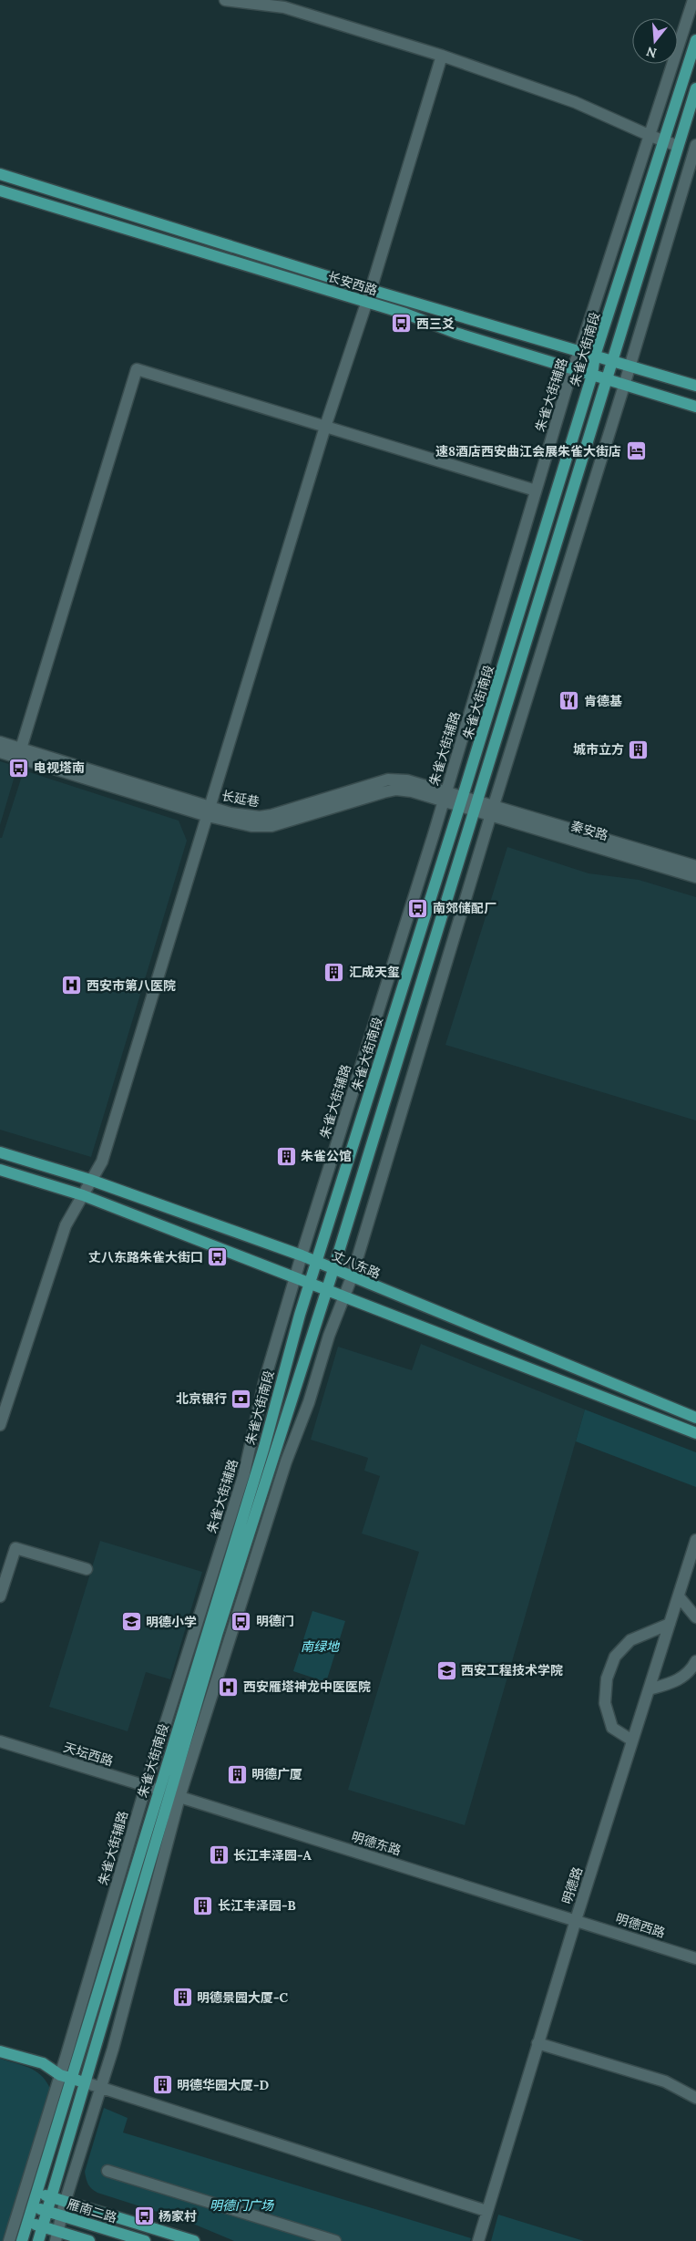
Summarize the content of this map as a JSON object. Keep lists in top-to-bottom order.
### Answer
{
  "streets": {
    "main road": [
      "长安西路",
      "朱雀大街南段",
      "丈八东路",
      "雁南二路"
    ],
    "street": [
      "朱雀大街辅路",
      "长延巷",
      "秦安路",
      "天坛西路",
      "明德东路",
      "明德路",
      "明德西路"
    ]
  },
  "crossings": [
    ["长安西路", "朱雀大街南段"],
    ["长安西路", "朱雀大街辅路"],
    ["朱雀大街南段", "朱雀大街辅路"],
    ["朱雀大街南段", "长延巷"],
    ["朱雀大街南段", "秦安路"],
    ["朱雀大街南段", "丈八东路"],
    ["朱雀大街南段", "天坛西路"],
    ["朱雀大街南段", "明德东路"],
    ["朱雀大街南段", "雁南二路"],
    ["朱雀大街辅路", "长延巷"],
    ["朱雀大街辅路", "丈八东路"],
    ["朱雀大街辅路", "天坛西路"],
    ["长延巷", "秦安路"],
    ["天坛西路", "明德东路"],
    ["明德东路", "明德路"],
    ["明德东路", "明德西路"],
    ["明德路", "明德西路"]
  ],
  "parks": ["南绿地", "明德门广场"],
  "places": {
    "bus stop": [
      "西三爻",
      "电视塔南",
      "南郊储配厂",
      "丈八东路朱雀大街口",
      "明德门",
      "杨家村"
    ],
    "hotel": ["速8酒店西安曲江会展朱雀大街店"],
    "restaurant": ["肯德基"],
    "building": [
      "城市立方",
      "汇成天玺",
      "朱雀公馆",
      "明德广厦",
      "长江丰泽园-A",
      "长江丰泽园-B",
      "明德景园大厦-C",
      "明德华园大厦-D"
    ],
    "hospital": ["西安市第八医院", "西安雁塔神龙中医医院"],
    "bank": ["北京银行"],
    "school or university": ["明德小学", "西安工程技术学院"]
  },
  "north": "bottom"
}
